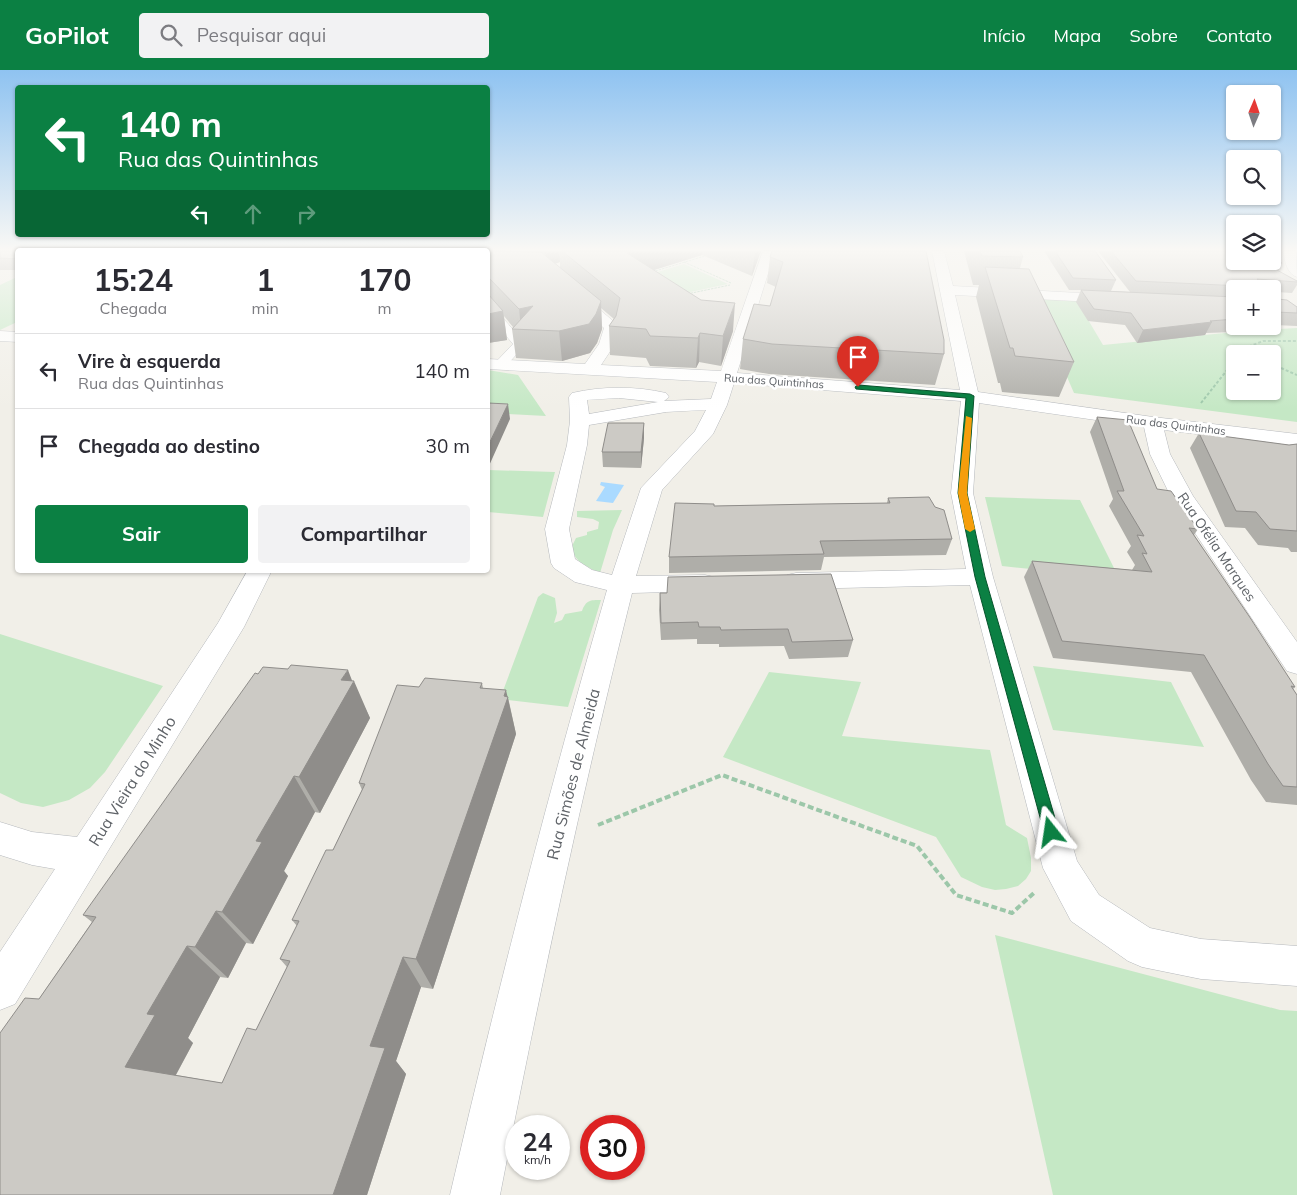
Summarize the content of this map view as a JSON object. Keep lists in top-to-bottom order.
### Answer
{
  "streets": {
    "street": [
      "Rua das Quintinhas",
      "Rua Ofélia Marques",
      "Rua Simões de Almeida",
      "Rua Vieira do Minho"
    ]
  },
  "crossings": [
    ["Rua das Quintinhas", "Rua Ofélia Marques"],
    ["Rua das Quintinhas", "Rua Simões de Almeida"]
  ],
  "north": "top",
  "page": {
    "header": "GoPilot",
    "search": "Pesquisar aqui",
    "nav": [
      "Início",
      "Mapa",
      "Sobre",
      "Contato"
    ],
    "map_buttons": ["+", "−"],
    "turn": ["140 m", "Rua das Quintinhas"],
    "eta": [
      "15:24",
      "Chegada",
      "1",
      "min",
      "170",
      "m"
    ],
    "list": [
      {
        "name": "Vire à esquerda",
        "note": "Rua das Quintinhas",
        "value": "140 m"
      },
      {
        "name": "Chegada ao destino",
        "value": "30 m"
      }
    ],
    "buttons": ["Sair", "Compartilhar"],
    "speed": "24 km/h",
    "limit": "30"
  }
}
